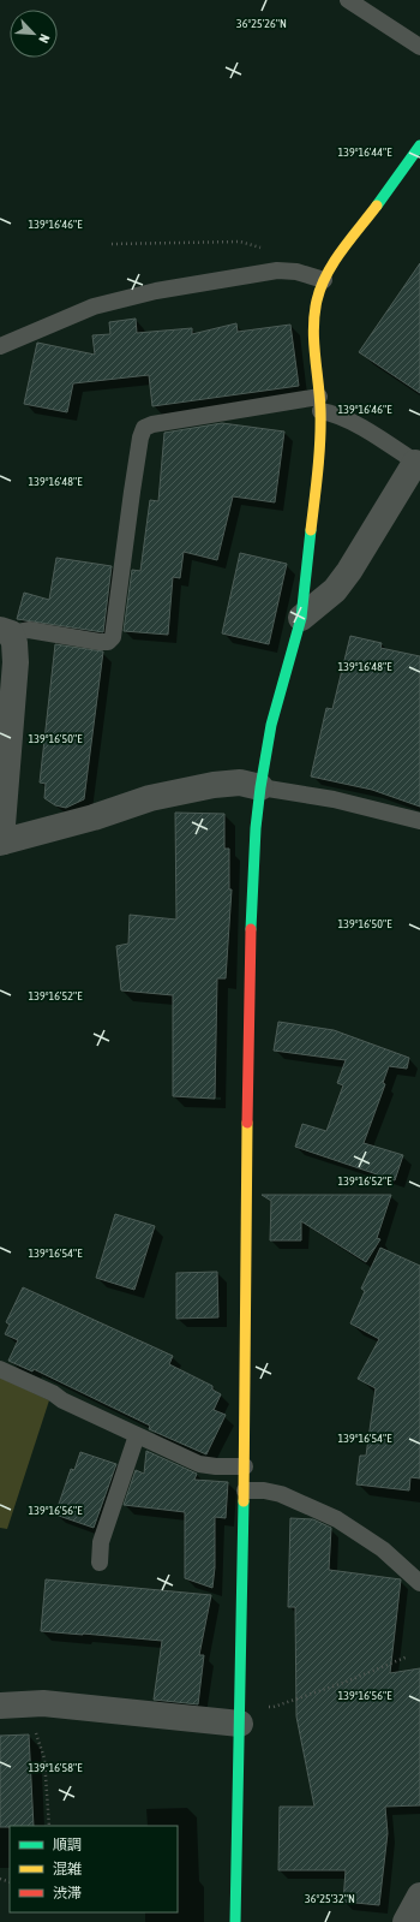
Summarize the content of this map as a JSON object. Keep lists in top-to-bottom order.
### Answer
{
  "legend": ["順調", "混雑", "渋滞"],
  "north": "bottom right",
  "coordinates": [
    "36°25'26\"N",
    "139°16'44\"E",
    "139°16'46\"E",
    "139°16'48\"E",
    "139°16'50\"E",
    "139°16'52\"E",
    "139°16'54\"E",
    "139°16'56\"E",
    "139°16'58\"E",
    "36°25'32\"N"
  ]
}
